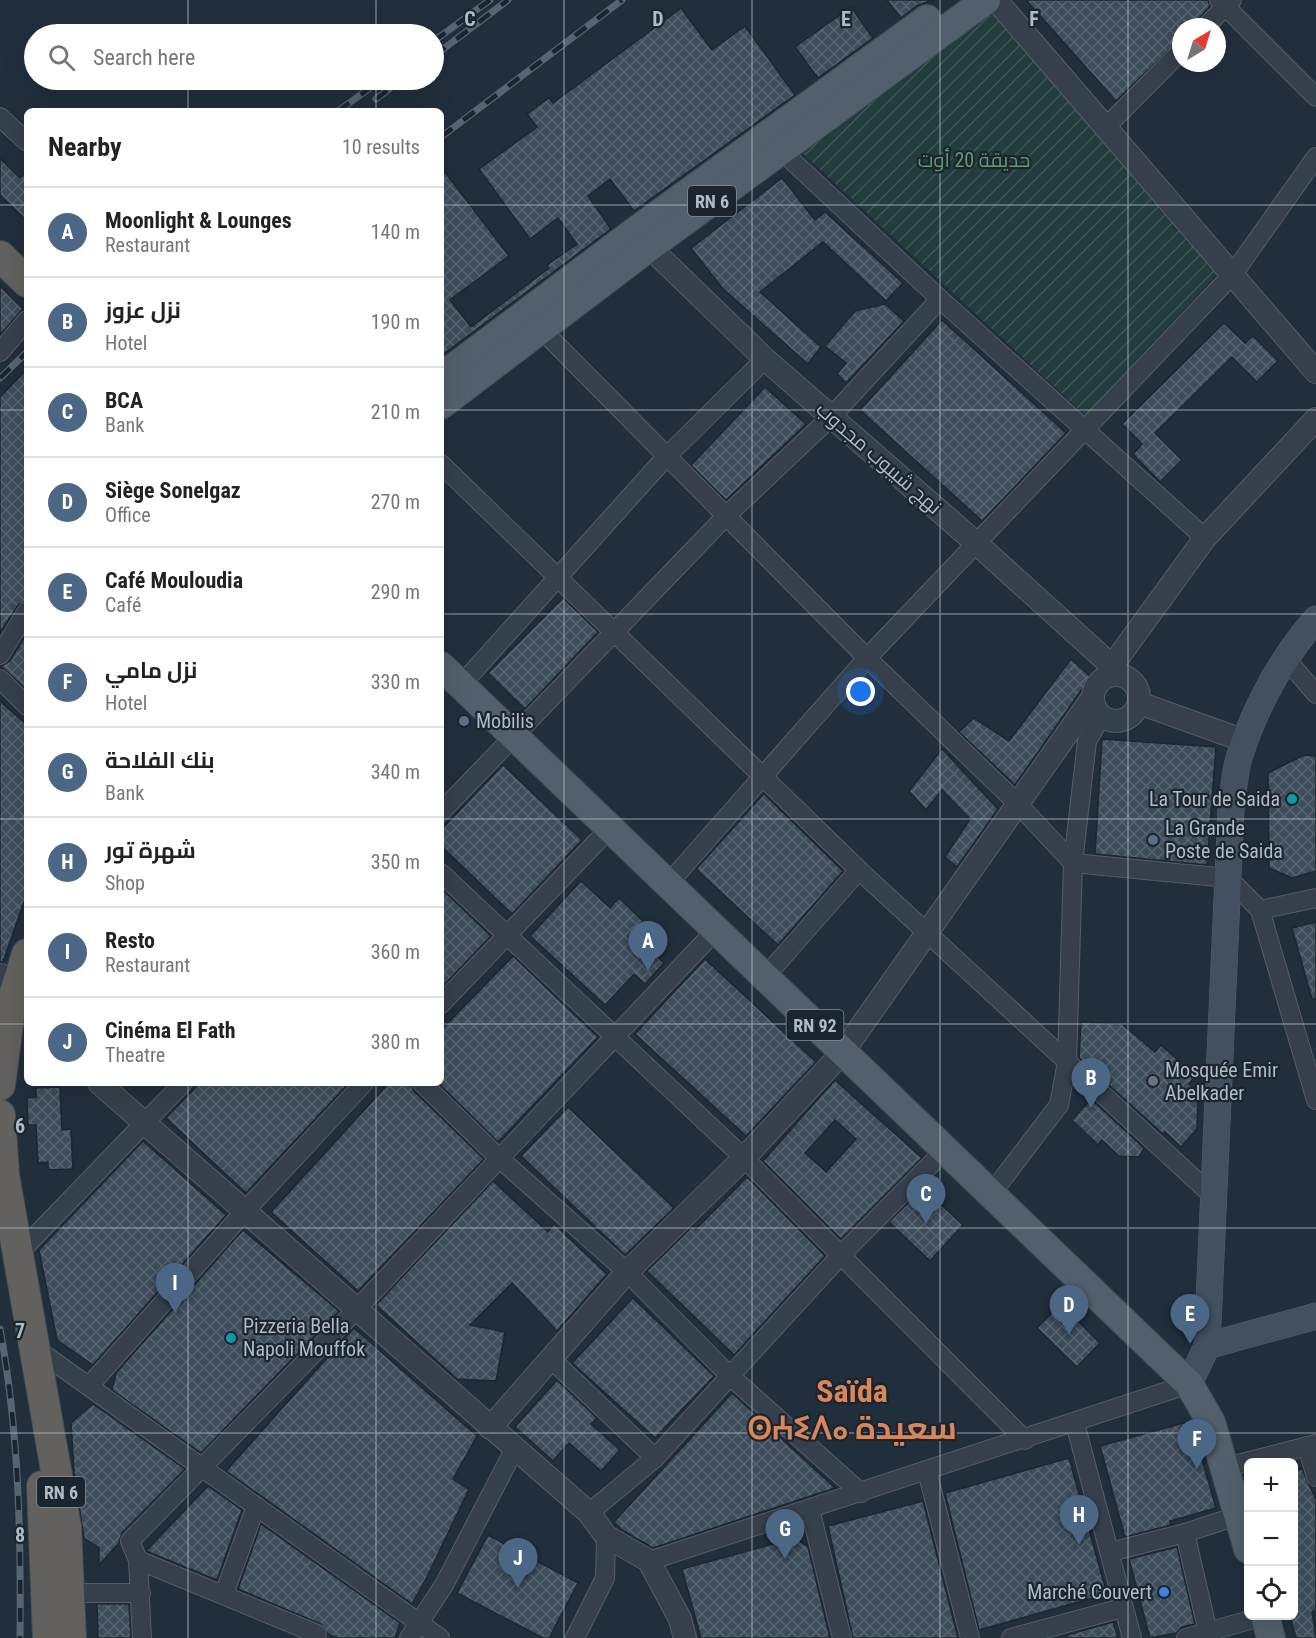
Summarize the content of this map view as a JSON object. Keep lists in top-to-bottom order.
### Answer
{
  "streets": {
    "highway": ["RN 6"],
    "main road": ["RN 92"],
    "street": ["نهج شيبوب مجدوب"]
  },
  "crossings": [
    ["RN 6", "نهج شيبوب مجدوب"]
  ],
  "districts": ["Saïda ⵙⵄⵉⴷⴰ سعيدة"],
  "parks": ["حديقة 20 أوت"],
  "places": [
    "Mobilis",
    "La Tour de Saida",
    "La Grande Poste de Saida",
    "Mosquée Emir Abelkader",
    "Pizzeria Bella Napoli Mouffok",
    "Marché Couvert"
  ],
  "north": "top right",
  "page": {
    "search": "Search here",
    "heading": ["Nearby", "10 results"],
    "list": [
      {
        "mark": "A",
        "name": "Moonlight & Lounges",
        "note": "Restaurant",
        "value": "140 m"
      },
      {
        "mark": "B",
        "name": "نزل عزوز",
        "note": "Hotel",
        "value": "190 m"
      },
      {
        "mark": "C",
        "name": "BCA",
        "note": "Bank",
        "value": "210 m"
      },
      {
        "mark": "D",
        "name": "Siège Sonelgaz",
        "note": "Office",
        "value": "270 m"
      },
      {
        "mark": "E",
        "name": "Café Mouloudia",
        "note": "Café",
        "value": "290 m"
      },
      {
        "mark": "F",
        "name": "نزل مامي",
        "note": "Hotel",
        "value": "330 m"
      },
      {
        "mark": "G",
        "name": "بنك الفلاحة",
        "note": "Bank",
        "value": "340 m"
      },
      {
        "mark": "H",
        "name": "شهرة تور",
        "note": "Shop",
        "value": "350 m"
      },
      {
        "mark": "I",
        "name": "Resto",
        "note": "Restaurant",
        "value": "360 m"
      },
      {
        "mark": "J",
        "name": "Cinéma El Fath",
        "note": "Theatre",
        "value": "380 m"
      }
    ],
    "pins": [
      "A",
      "B",
      "C",
      "I",
      "D",
      "E",
      "F",
      "H",
      "G",
      "J"
    ],
    "map_buttons": ["+", "−"]
  },
  "grid": {
    "columns": [
      "C",
      "D",
      "E",
      "F"
    ],
    "rows": ["6", "7", "8"]
  }
}
